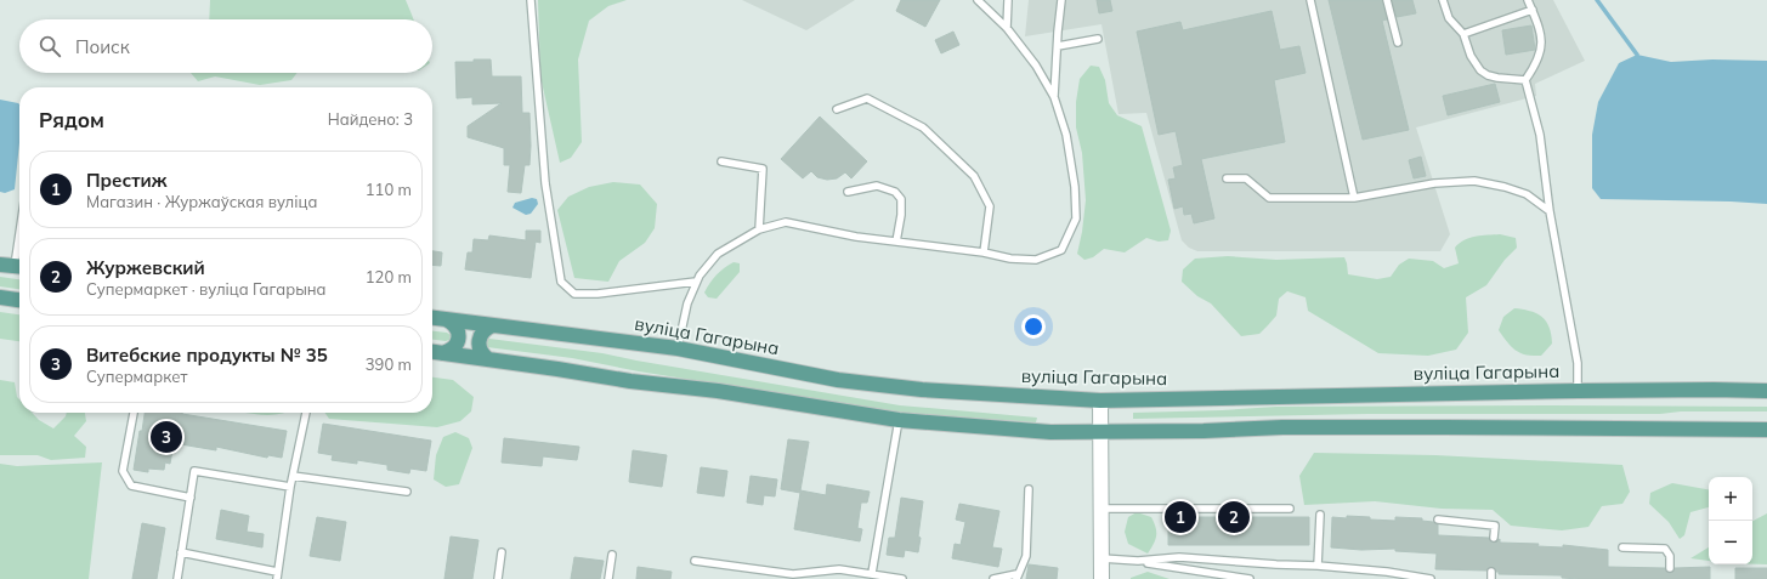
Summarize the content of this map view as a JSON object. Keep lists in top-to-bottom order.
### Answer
{
  "streets": {
    "main road": ["вуліца Гагарына"]
  },
  "page": {
    "search": "Поиск",
    "heading": ["Рядом", "Найдено: 3"],
    "list": [
      {
        "mark": "1",
        "name": "Престиж",
        "note": "Магазин · Журжаўская вуліца",
        "value": "110 m"
      },
      {
        "mark": "2",
        "name": "Журжевский",
        "note": "Супермаркет · вуліца Гагарына",
        "value": "120 m"
      },
      {
        "mark": "3",
        "name": "Витебские продукты № 35",
        "note": "Супермаркет",
        "value": "390 m"
      }
    ],
    "pins": ["3", "1", "2"],
    "map_buttons": ["+", "−"]
  }
}
